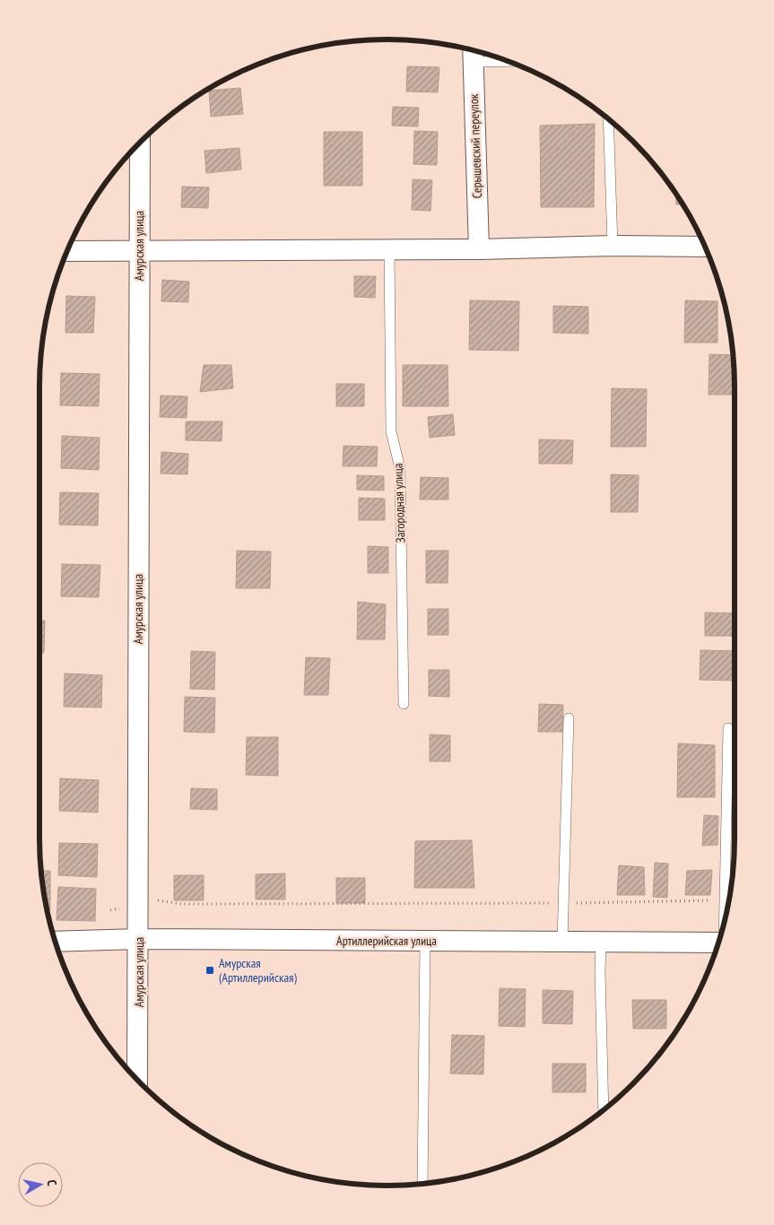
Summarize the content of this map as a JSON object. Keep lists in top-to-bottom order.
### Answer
{
  "streets": {
    "street": ["Серышевский переулок", "Амурская улица", "Артиллерийская улица"],
    "lane": ["Загородная улица"]
  },
  "crossings": [
    ["Амурская улица", "Артиллерийская улица"]
  ],
  "places": {
    "transit": ["Амурская (Артиллерийская)"]
  },
  "north": "right"
}
